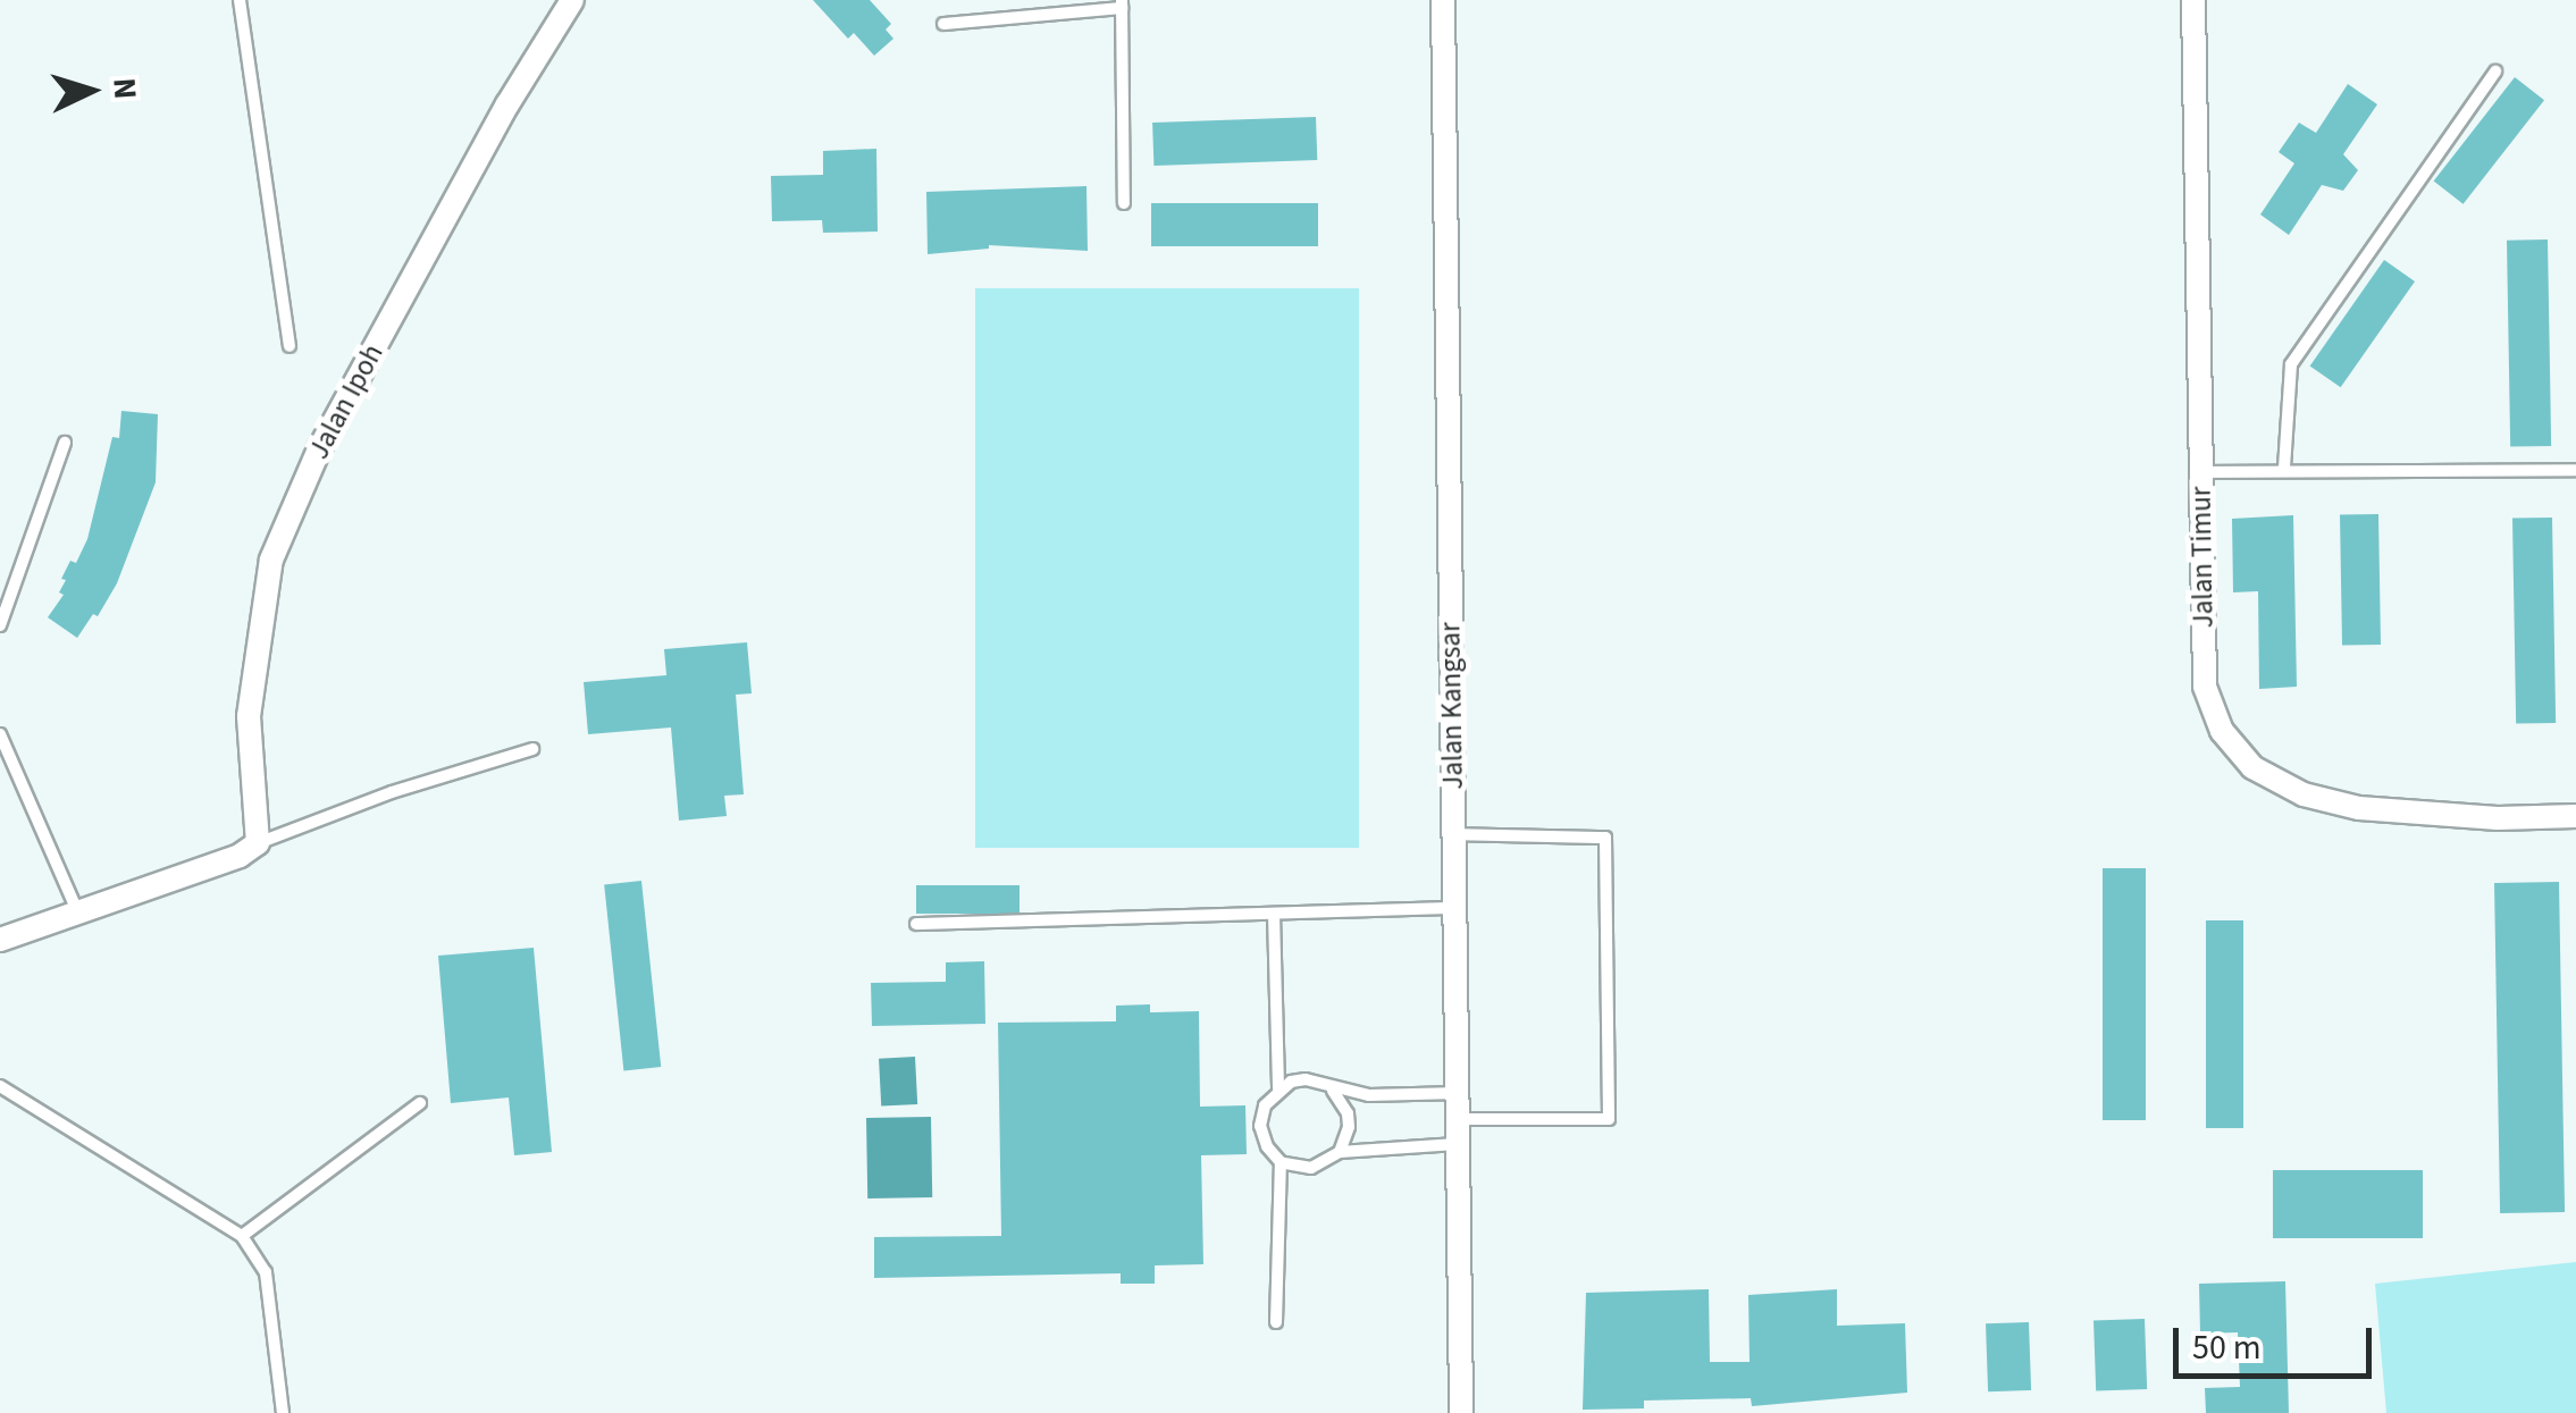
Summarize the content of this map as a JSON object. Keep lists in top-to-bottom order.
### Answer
{
  "streets": {
    "street": ["Jalan Ipoh", "Jalan Timur", "Jalan Kangsar"]
  },
  "scale_bar": "50 m",
  "north": "right"
}
